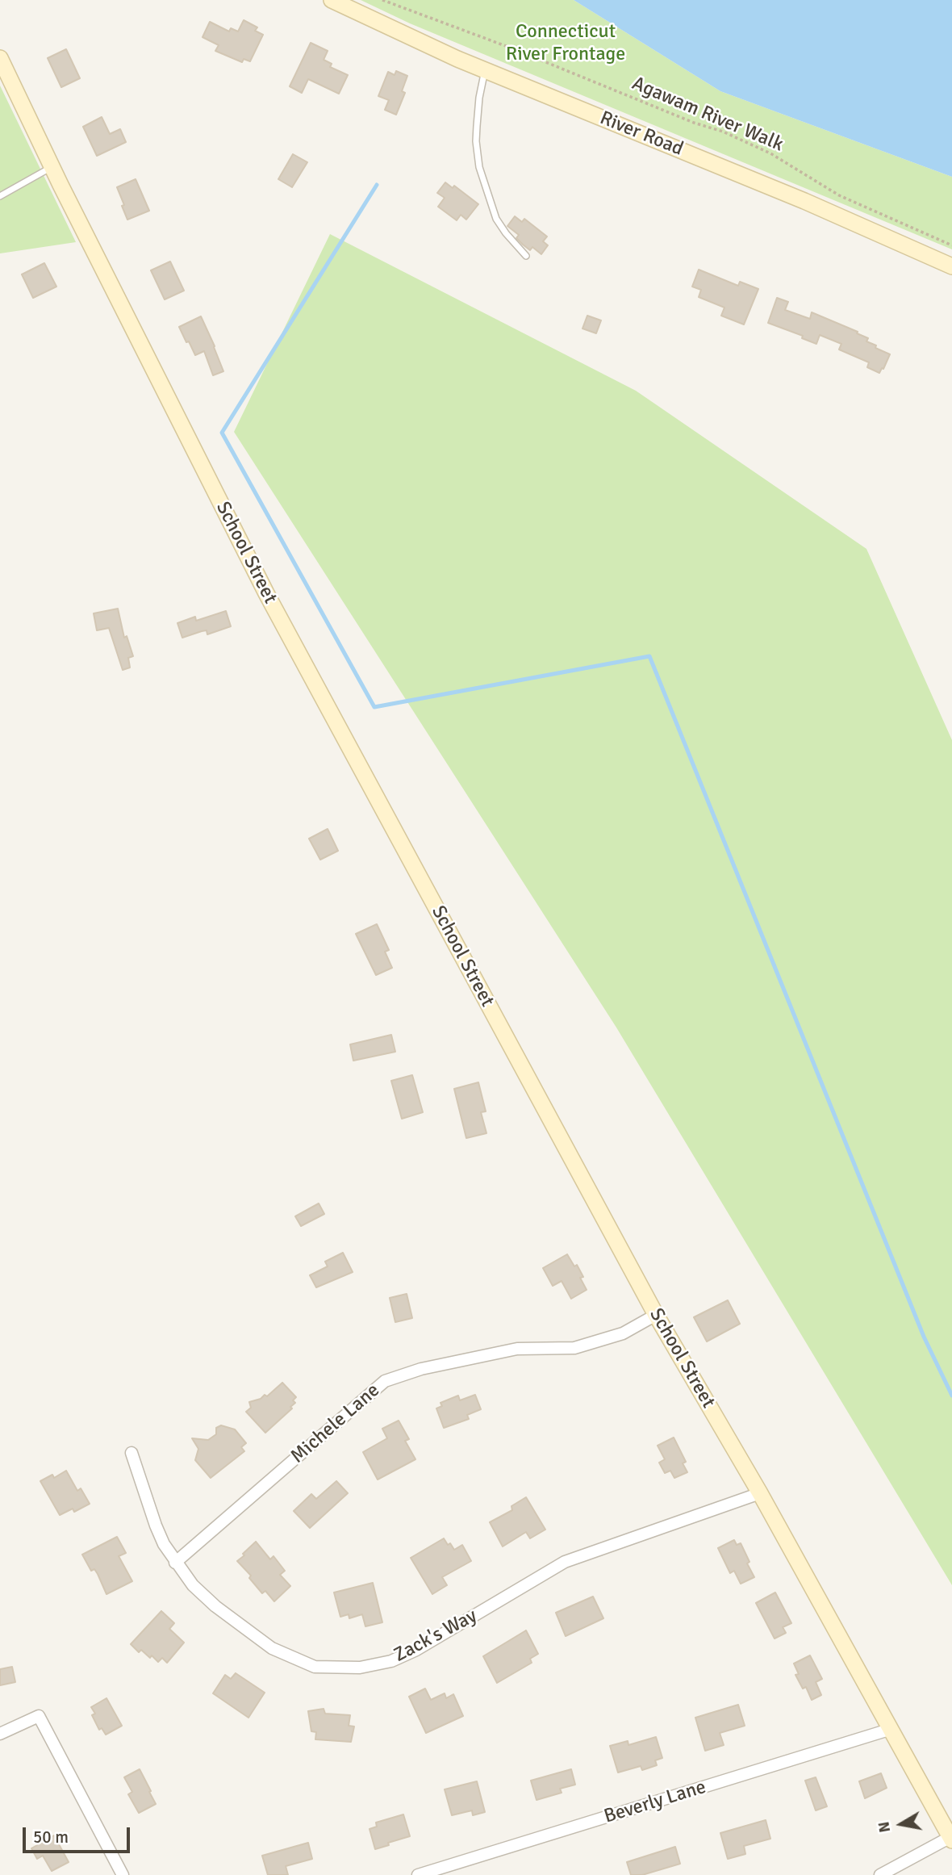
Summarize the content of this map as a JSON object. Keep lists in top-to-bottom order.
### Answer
{
  "streets": {
    "street": [
      "River Road",
      "School Street",
      "Michele Lane",
      "Zack's Way",
      "Beverly Lane"
    ],
    "path": ["Agawam River Walk"]
  },
  "crossings": [
    ["School Street", "Michele Lane"],
    ["School Street", "Zack's Way"],
    ["School Street", "Beverly Lane"],
    ["Michele Lane", "Zack's Way"]
  ],
  "parks": ["Connecticut River Frontage"],
  "scale_bar": "50 m",
  "north": "left"
}
